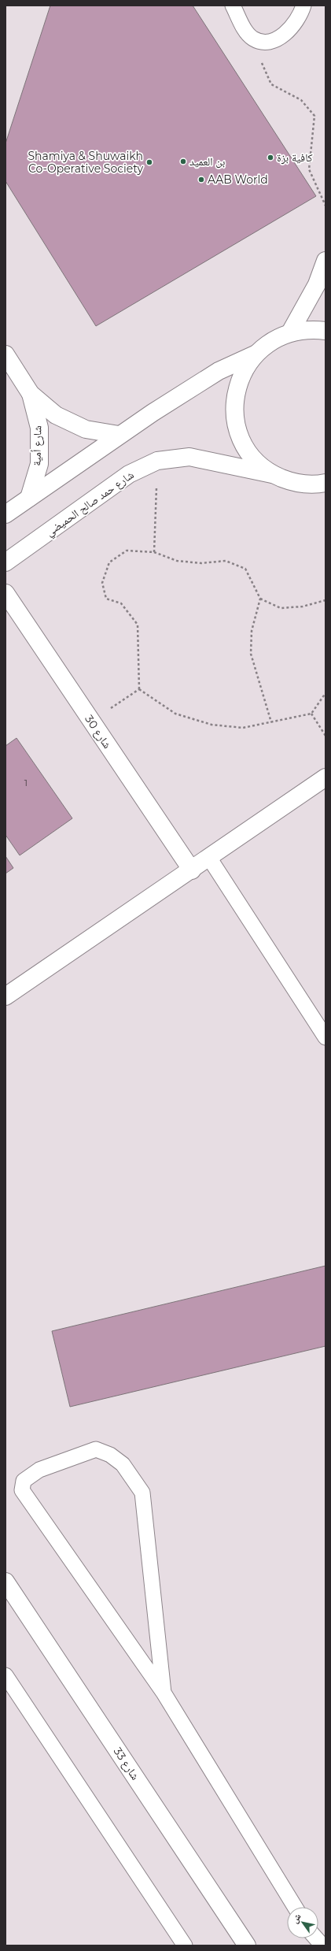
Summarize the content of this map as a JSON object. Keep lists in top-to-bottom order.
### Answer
{
  "streets": {
    "street": [
      "شارع أمية",
      "شارع حمد صالح الحميضي",
      "شارع 30",
      "شارع 33"
    ]
  },
  "places": [
    "كافية بزة",
    "بن العميد",
    "Shamiya & Shuwaikh Co-Operative Society",
    "AAB World"
  ],
  "house_numbers": ["1"],
  "north": "top left"
}
